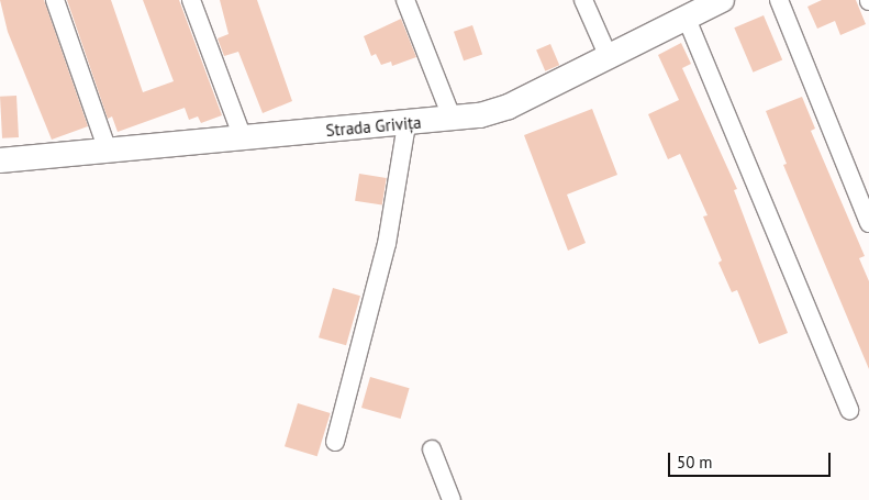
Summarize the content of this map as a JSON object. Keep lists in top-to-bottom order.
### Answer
{
  "streets": {
    "street": ["Strada Grivița"]
  },
  "scale_bar": "50 m"
}
